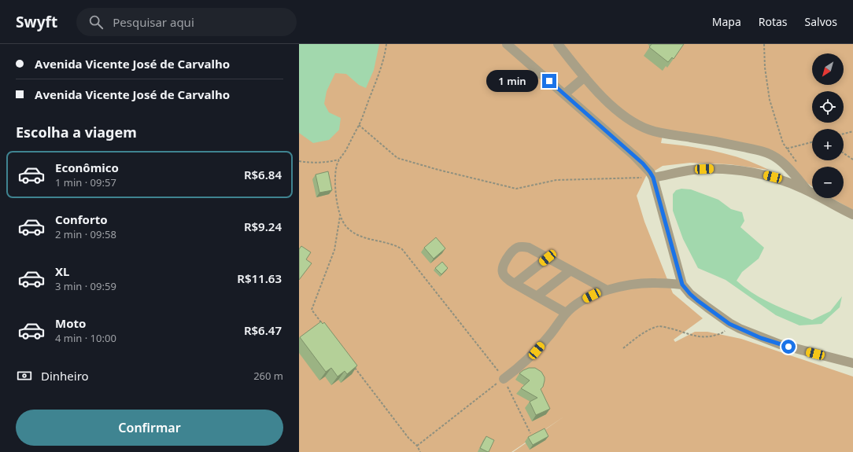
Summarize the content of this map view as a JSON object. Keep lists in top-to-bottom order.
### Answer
{
  "north": "bottom left",
  "page": {
    "header": "Swyft",
    "search": "Pesquisar aqui",
    "nav": ["Mapa", "Rotas", "Salvos"],
    "banner": ["Avenida Vicente José de Carvalho", "Avenida Vicente José de Carvalho"],
    "map_buttons": ["+", "−"],
    "bubble": "1 min",
    "heading": "Escolha a viagem",
    "list": [
      {
        "name": "Econômico",
        "note": "1 min · 09:57",
        "value": "R$6.84"
      },
      {
        "name": "Conforto",
        "note": "2 min · 09:58",
        "value": "R$9.24"
      },
      {
        "name": "XL",
        "note": "3 min · 09:59",
        "value": "R$11.63"
      },
      {
        "name": "Moto",
        "note": "4 min · 10:00",
        "value": "R$6.47"
      }
    ],
    "pay": ["Dinheiro", "260 m"],
    "buttons": "Confirmar"
  }
}
